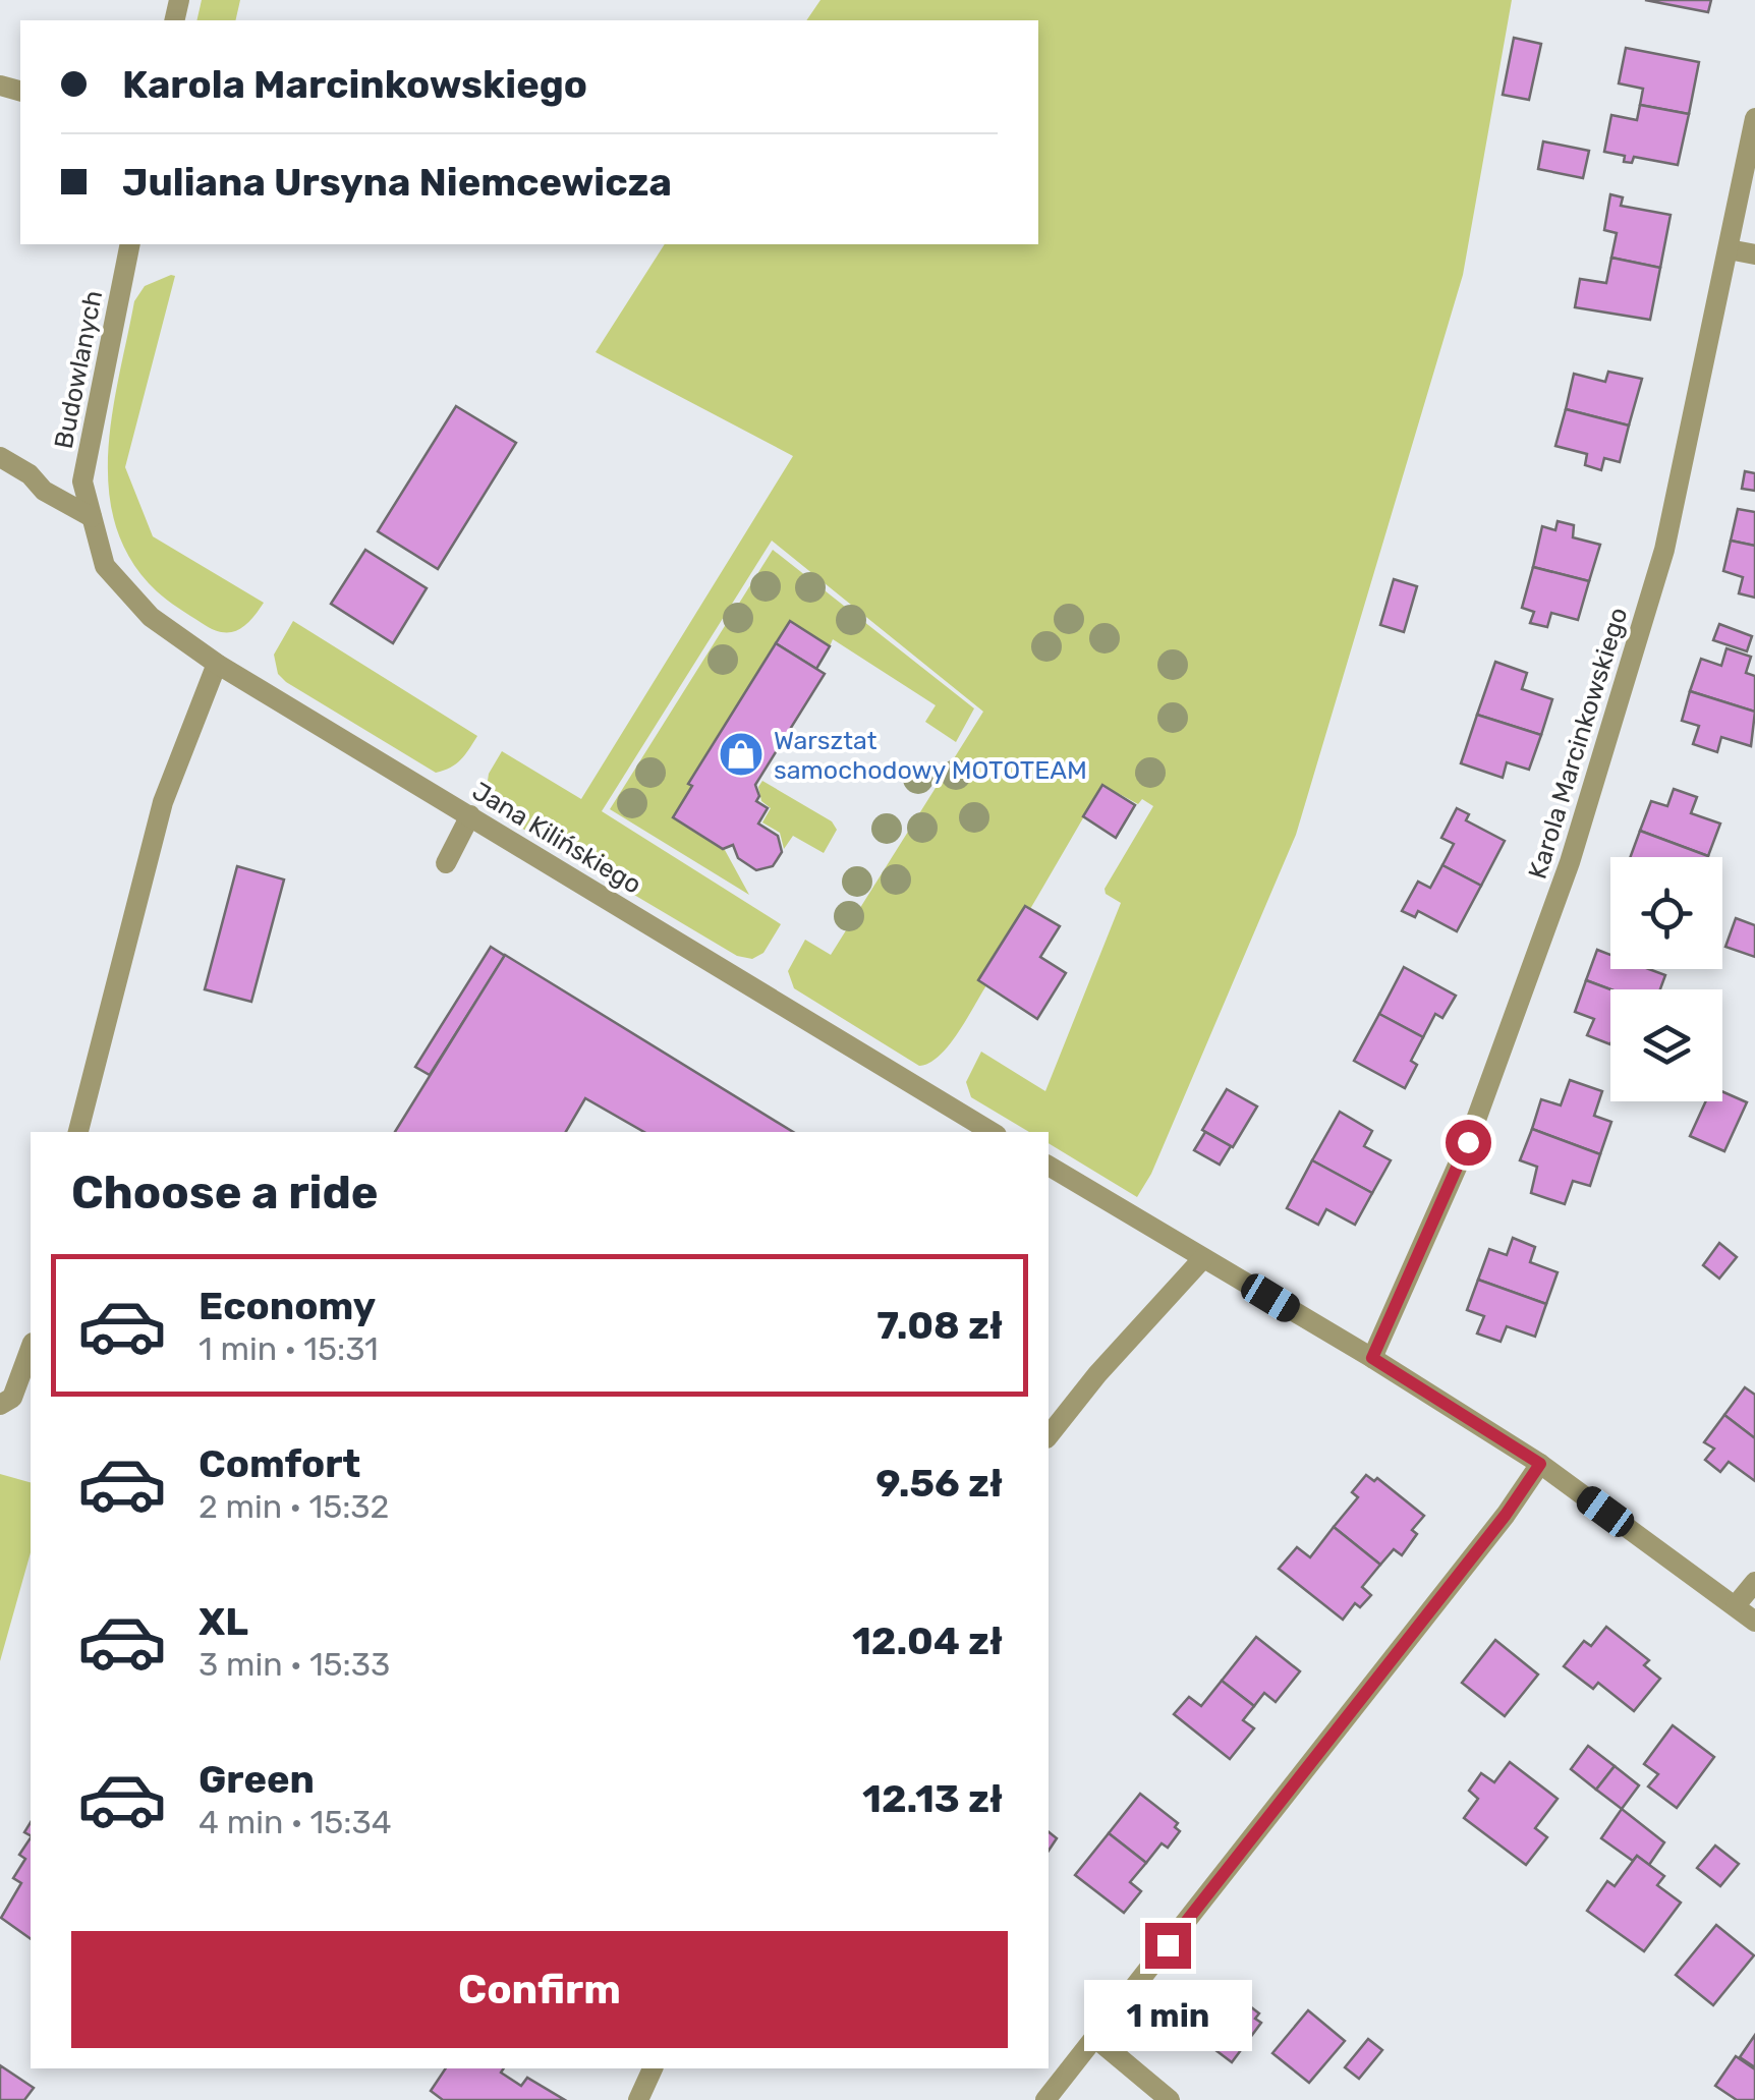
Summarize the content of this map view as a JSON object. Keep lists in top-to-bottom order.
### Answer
{
  "streets": {
    "street": ["Budowlanych", "Karola Marcinkowskiego", "Jana Kilińskiego"]
  },
  "crossings": [
    ["Budowlanych", "Jana Kilińskiego"]
  ],
  "places": {
    "shop": ["Warsztat samochodowy MOTOTEAM"]
  },
  "page": {
    "banner": ["Karola Marcinkowskiego", "Juliana Ursyna Niemcewicza"],
    "heading": "Choose a ride",
    "list": [
      {
        "name": "Economy",
        "note": "1 min · 15:31",
        "value": "7.08 zł"
      },
      {
        "name": "Comfort",
        "note": "2 min · 15:32",
        "value": "9.56 zł"
      },
      {
        "name": "XL",
        "note": "3 min · 15:33",
        "value": "12.04 zł"
      },
      {
        "name": "Green",
        "note": "4 min · 15:34",
        "value": "12.13 zł"
      }
    ],
    "buttons": "Confirm",
    "bubble": "1 min"
  }
}
